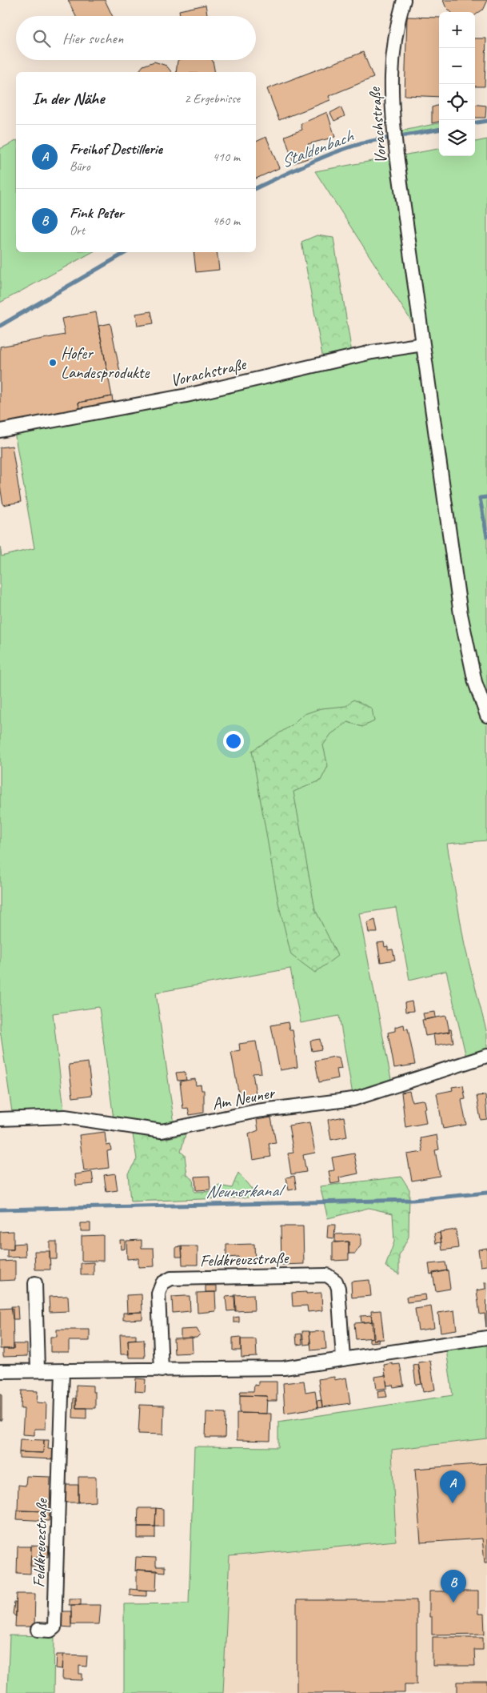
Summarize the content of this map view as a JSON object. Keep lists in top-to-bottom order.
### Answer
{
  "streets": {
    "street": ["Vorachstraße", "Am Neuner", "Feldkreuzstraße"]
  },
  "water": ["Staldenbach", "Neunerkanal"],
  "places": ["Hofer Landesprodukte"],
  "page": {
    "map_buttons": ["+", "−"],
    "search": "Hier suchen",
    "heading": ["In der Nähe", "2 Ergebnisse"],
    "list": [
      {
        "mark": "A",
        "name": "Freihof Destillerie",
        "note": "Büro",
        "value": "410 m"
      },
      {
        "mark": "B",
        "name": "Fink Peter",
        "note": "Ort",
        "value": "460 m"
      }
    ],
    "pins": ["A", "B"]
  }
}
